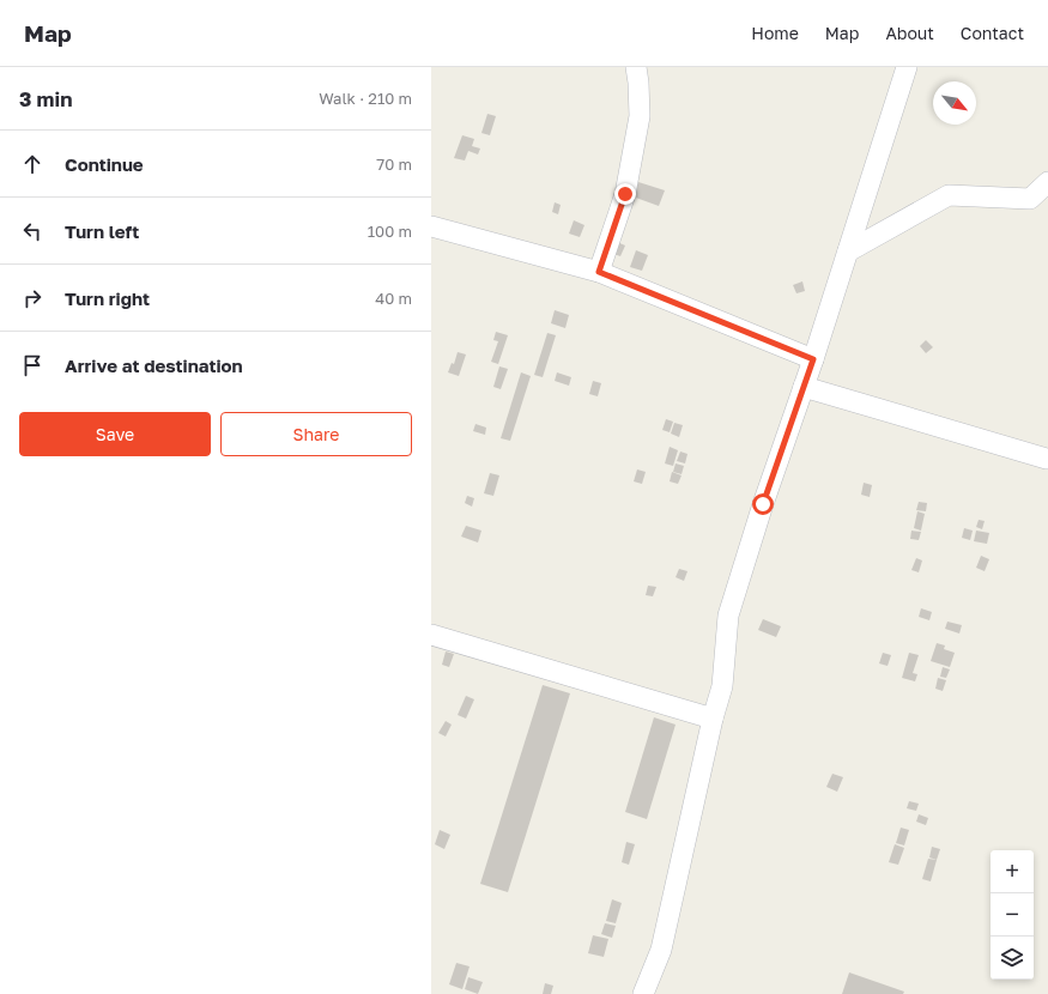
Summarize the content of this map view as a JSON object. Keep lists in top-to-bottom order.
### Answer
{
  "north": "bottom right",
  "page": {
    "header": "Map",
    "nav": [
      "Home",
      "Map",
      "About",
      "Contact"
    ],
    "heading": ["3 min", "Walk · 210 m"],
    "list": [
      ["Continue", "70 m"],
      ["Turn left", "100 m"],
      ["Turn right", "40 m"],
      "Arrive at destination"
    ],
    "buttons": ["Save", "Share"],
    "map_buttons": ["+", "−"]
  }
}
